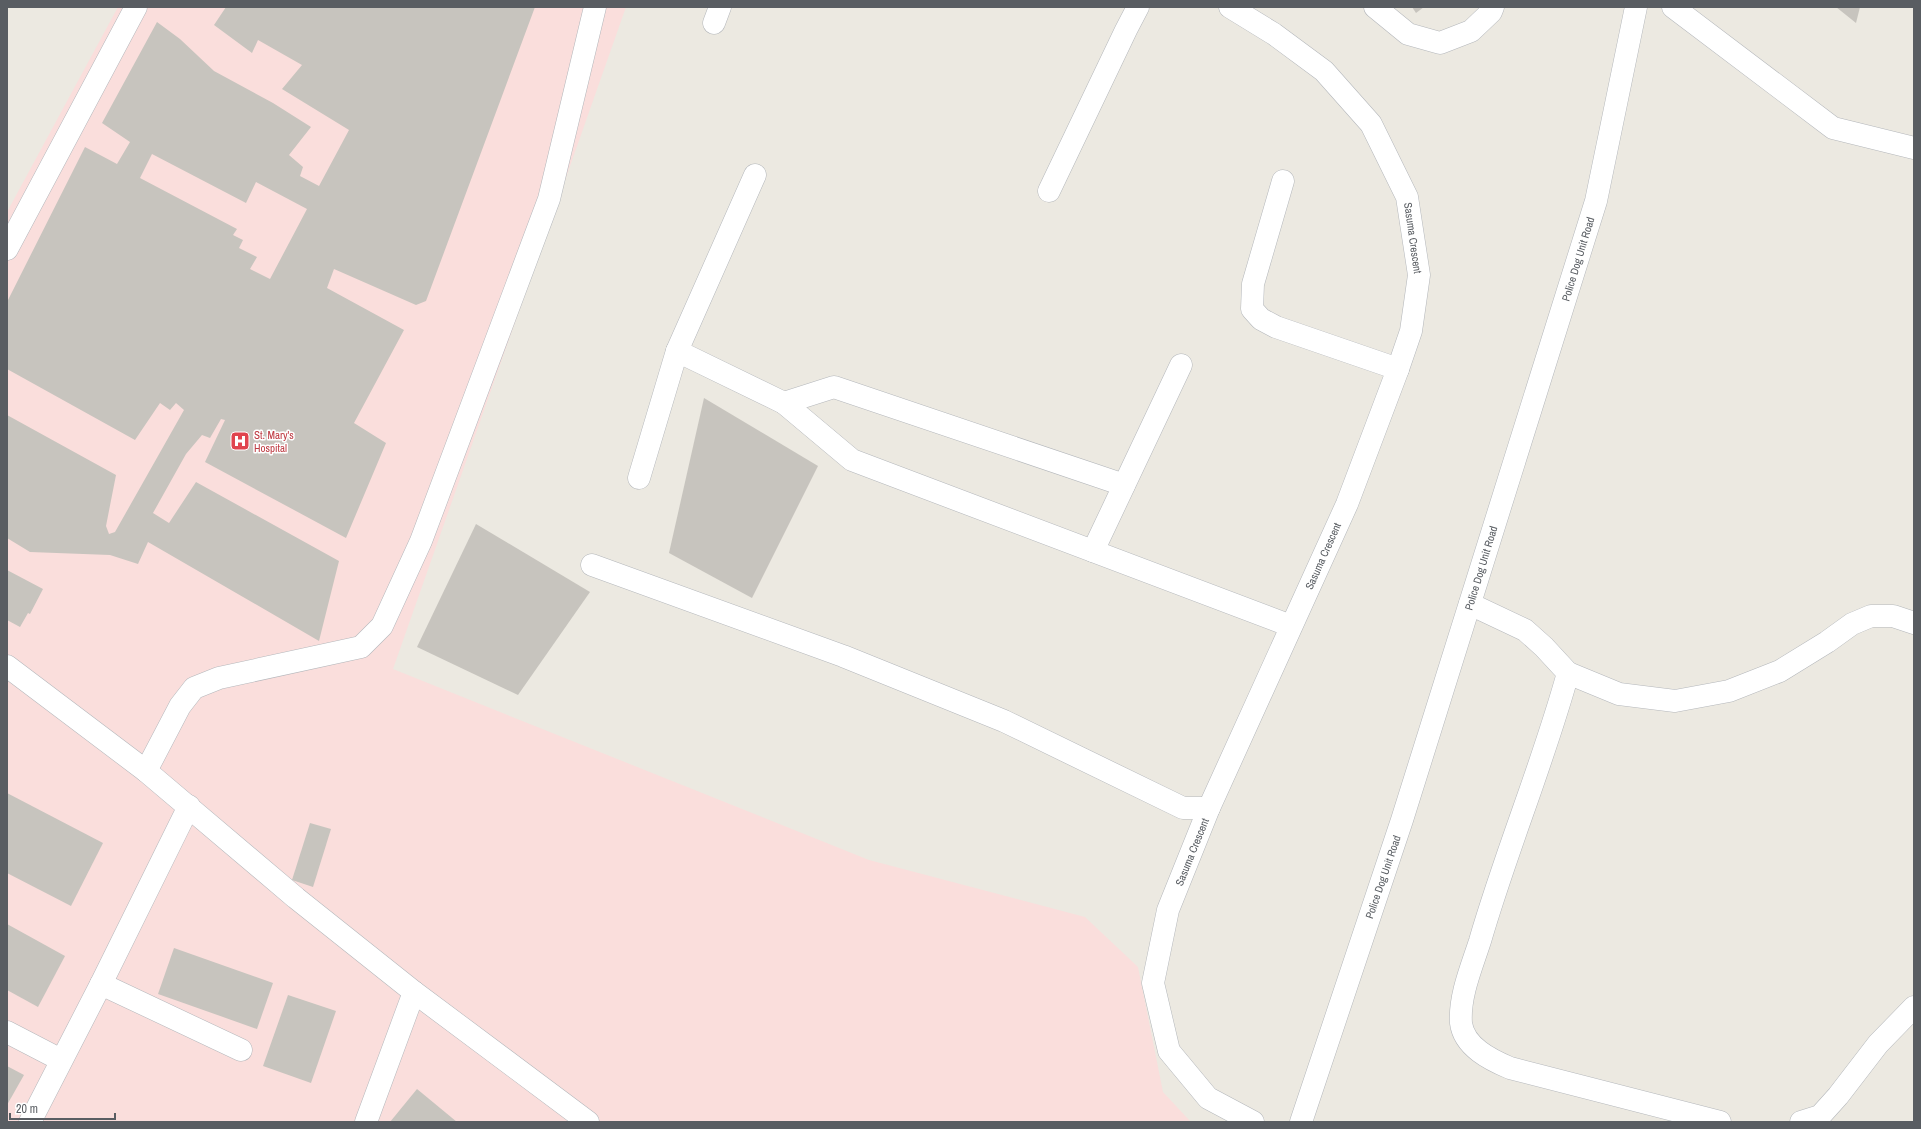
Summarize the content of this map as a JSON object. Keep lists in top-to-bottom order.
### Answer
{
  "streets": {
    "street": ["Sasuma Crescent", "Police Dog Unit Road"]
  },
  "places": {
    "hospital": ["St. Mary's Hospital"]
  },
  "scale_bar": "20 m"
}
